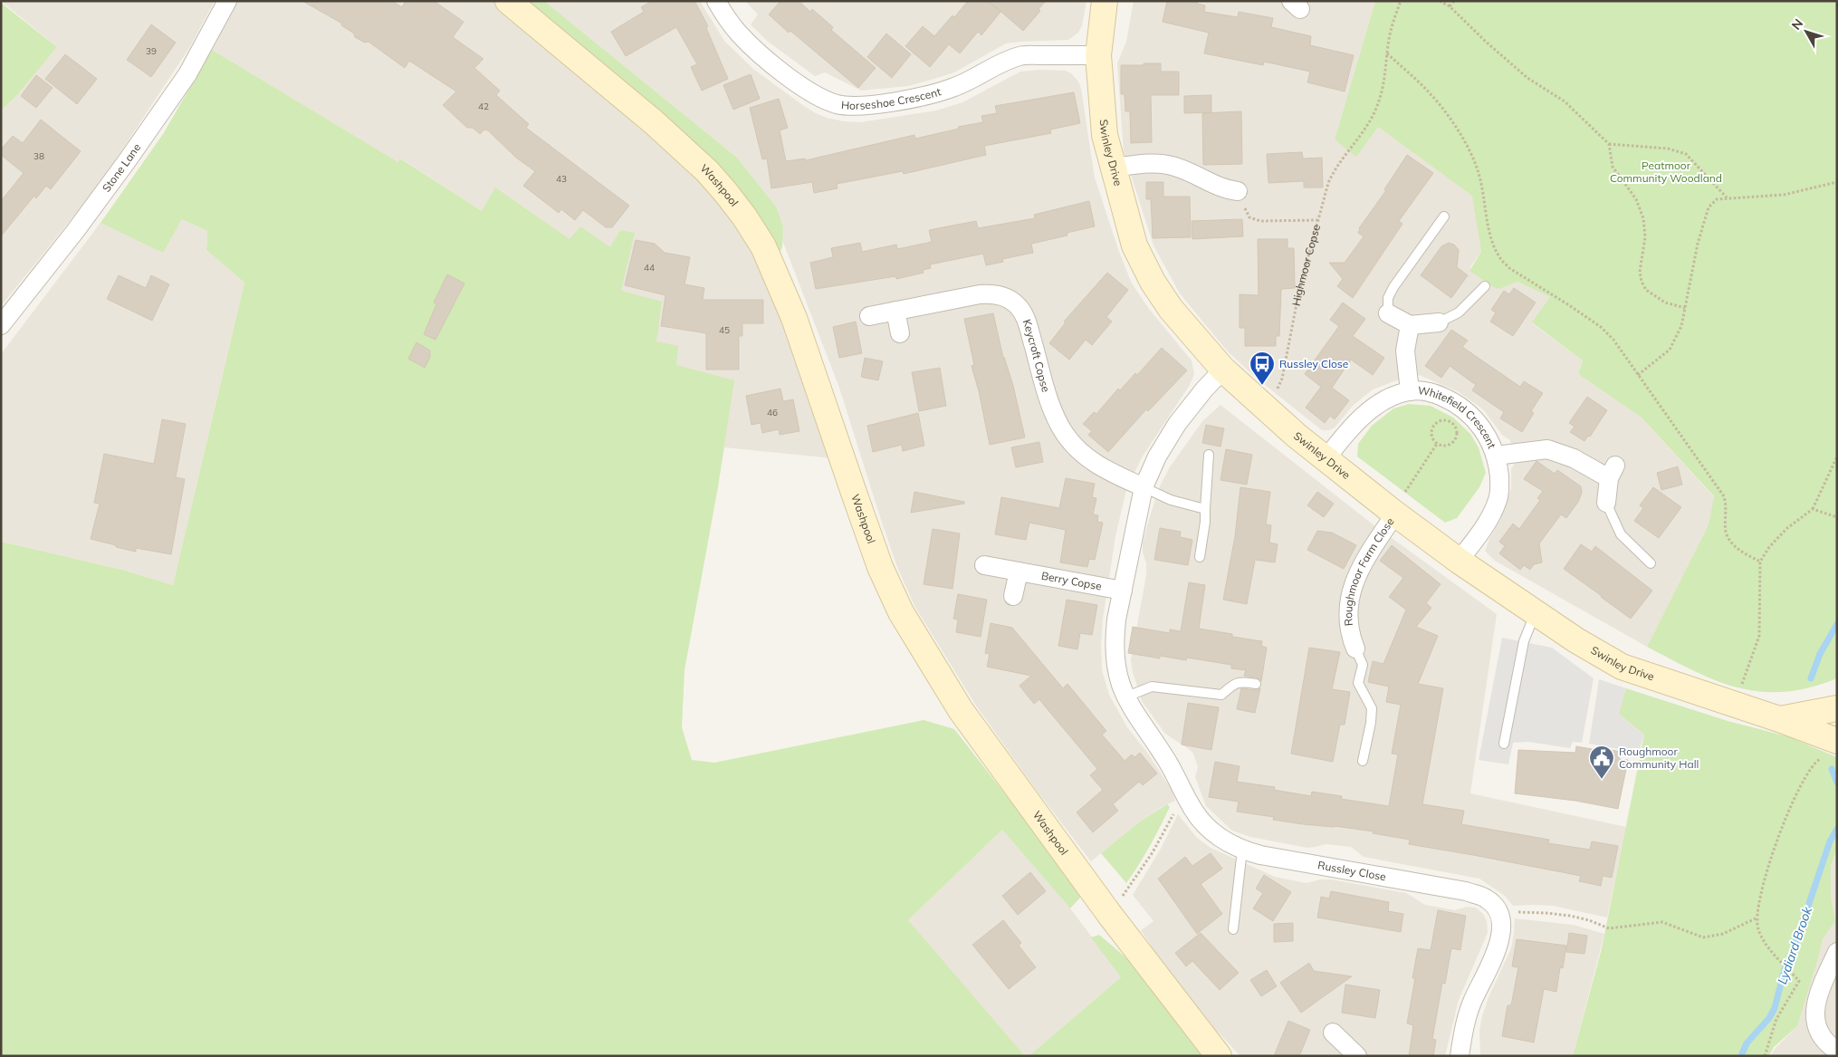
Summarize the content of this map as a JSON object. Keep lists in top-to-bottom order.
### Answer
{
  "streets": {
    "street": [
      "Horseshoe Crescent",
      "Swinley Drive",
      "Stone Lane",
      "Washpool",
      "Keycroft Copse",
      "Whitefield Crescent",
      "Roughmoor Farm Close",
      "Berry Copse",
      "Russley Close"
    ],
    "path": ["Highmoor Copse"]
  },
  "crossings": [
    ["Horseshoe Crescent", "Swinley Drive"],
    ["Swinley Drive", "Whitefield Crescent"],
    ["Swinley Drive", "Roughmoor Farm Close"],
    ["Swinley Drive", "Russley Close"],
    ["Keycroft Copse", "Russley Close"],
    ["Berry Copse", "Russley Close"]
  ],
  "water": ["Lydiard Brook"],
  "parks": ["Peatmoor Community Woodland"],
  "places": {
    "bus stop": ["Russley Close"],
    "public building": ["Roughmoor Community Hall"]
  },
  "house_numbers": [
    "39",
    "42",
    "38",
    "43",
    "44",
    "45",
    "46"
  ],
  "north": "top left"
}
